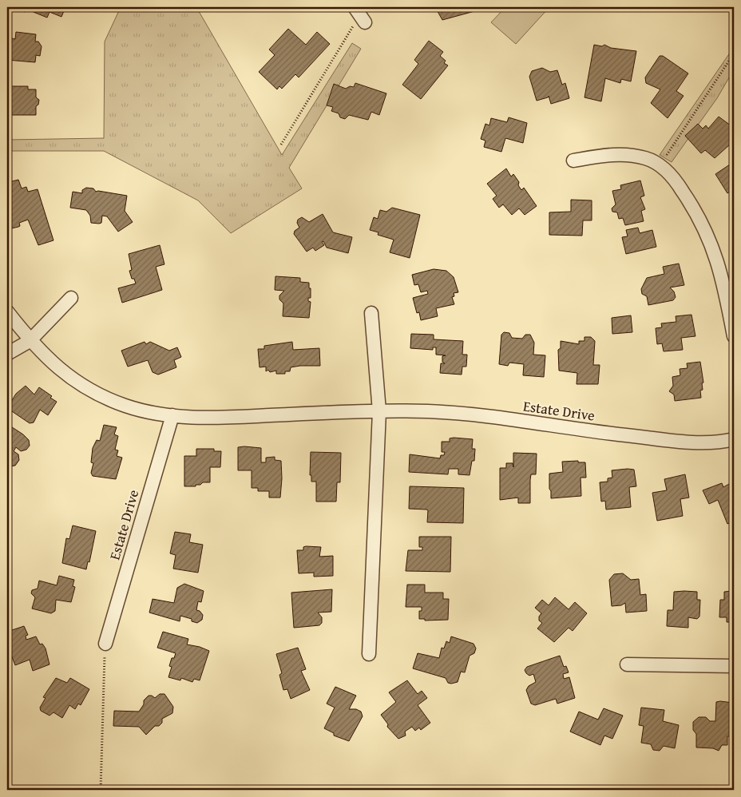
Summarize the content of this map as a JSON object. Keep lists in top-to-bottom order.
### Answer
{
  "streets": {
    "street": ["Estate Drive"]
  }
}
